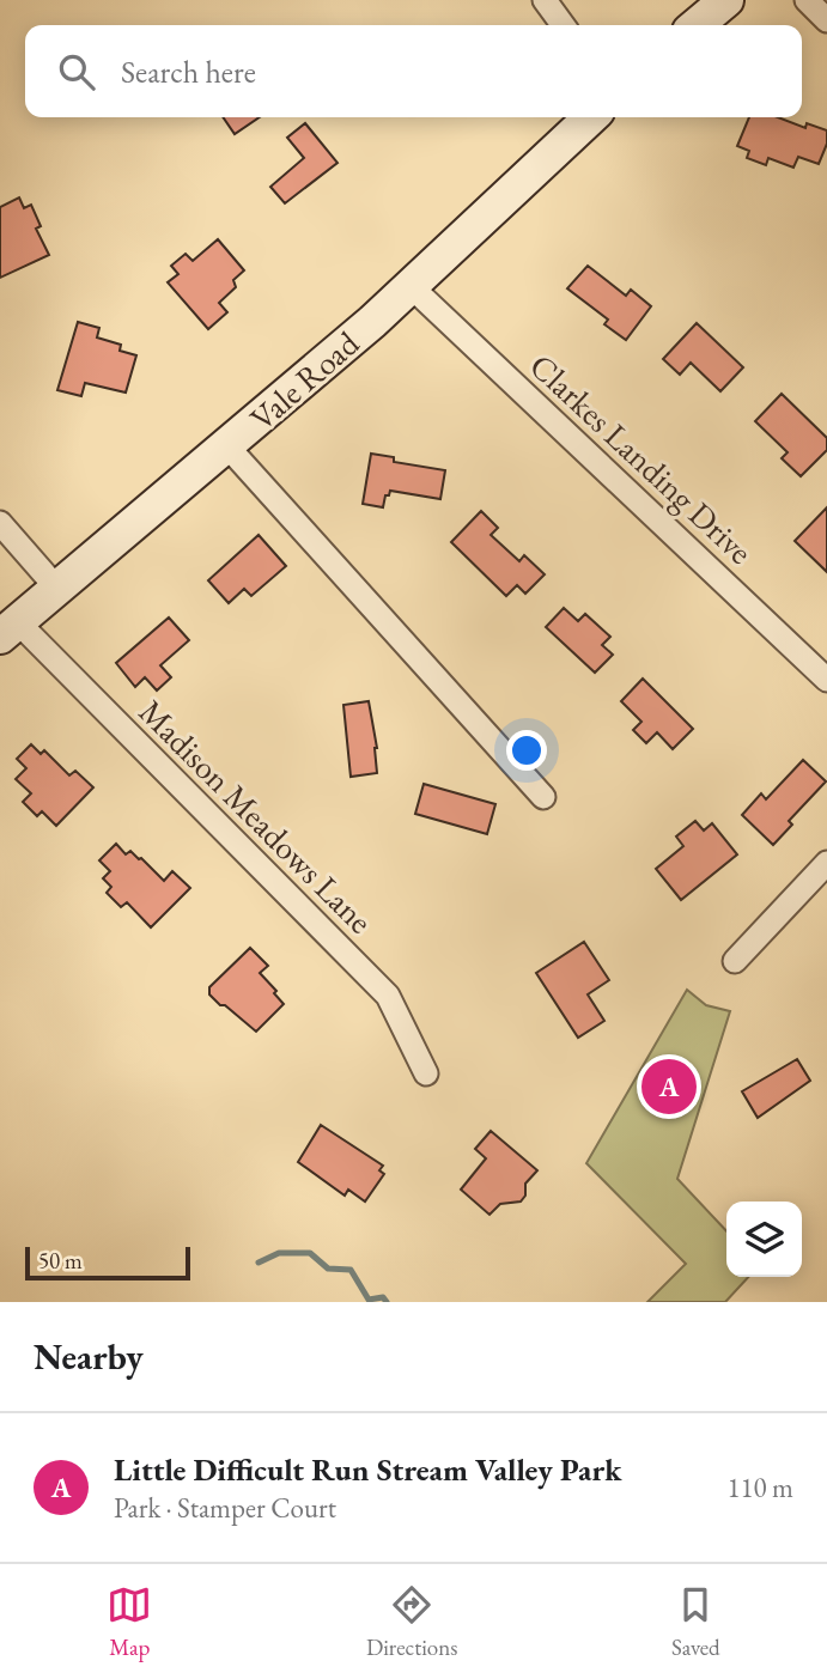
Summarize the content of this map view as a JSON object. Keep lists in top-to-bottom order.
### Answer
{
  "streets": {
    "main road": ["Vale Road"],
    "street": ["Clarkes Landing Drive", "Madison Meadows Lane"]
  },
  "crossings": [
    ["Vale Road", "Clarkes Landing Drive"],
    ["Vale Road", "Madison Meadows Lane"]
  ],
  "scale_bar": "50 m",
  "page": {
    "search": "Search here",
    "pins": "A",
    "scale": "50 m",
    "heading": "Nearby",
    "list": [
      {
        "mark": "A",
        "name": "Little Difficult Run Stream Valley Park",
        "note": "Park · Stamper Court",
        "value": "110 m"
      }
    ],
    "nav": ["Map", "Directions", "Saved"]
  }
}
